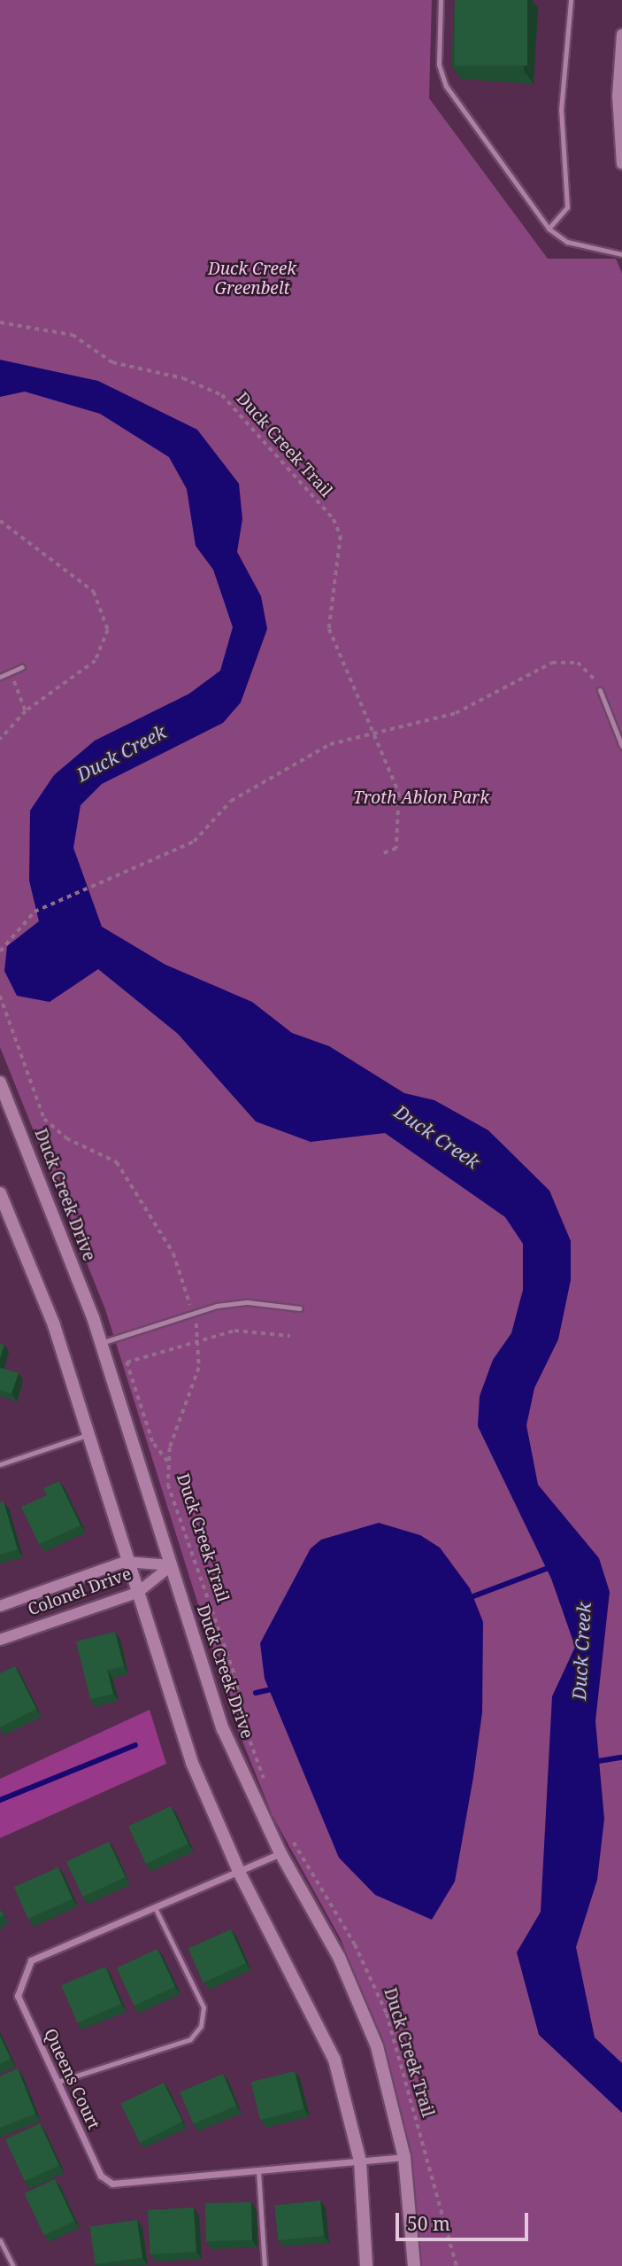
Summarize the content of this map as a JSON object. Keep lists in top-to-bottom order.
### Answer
{
  "streets": {
    "main road": ["Duck Creek Drive"],
    "street": ["Colonel Drive", "Queens Court"],
    "path": ["Duck Creek Trail"]
  },
  "crossings": [
    ["Duck Creek Drive", "Colonel Drive"],
    ["Duck Creek Drive", "Queens Court"]
  ],
  "water": ["Duck Creek"],
  "parks": ["Duck Creek Greenbelt", "Troth Ablon Park"],
  "scale_bar": "50 m"
}
